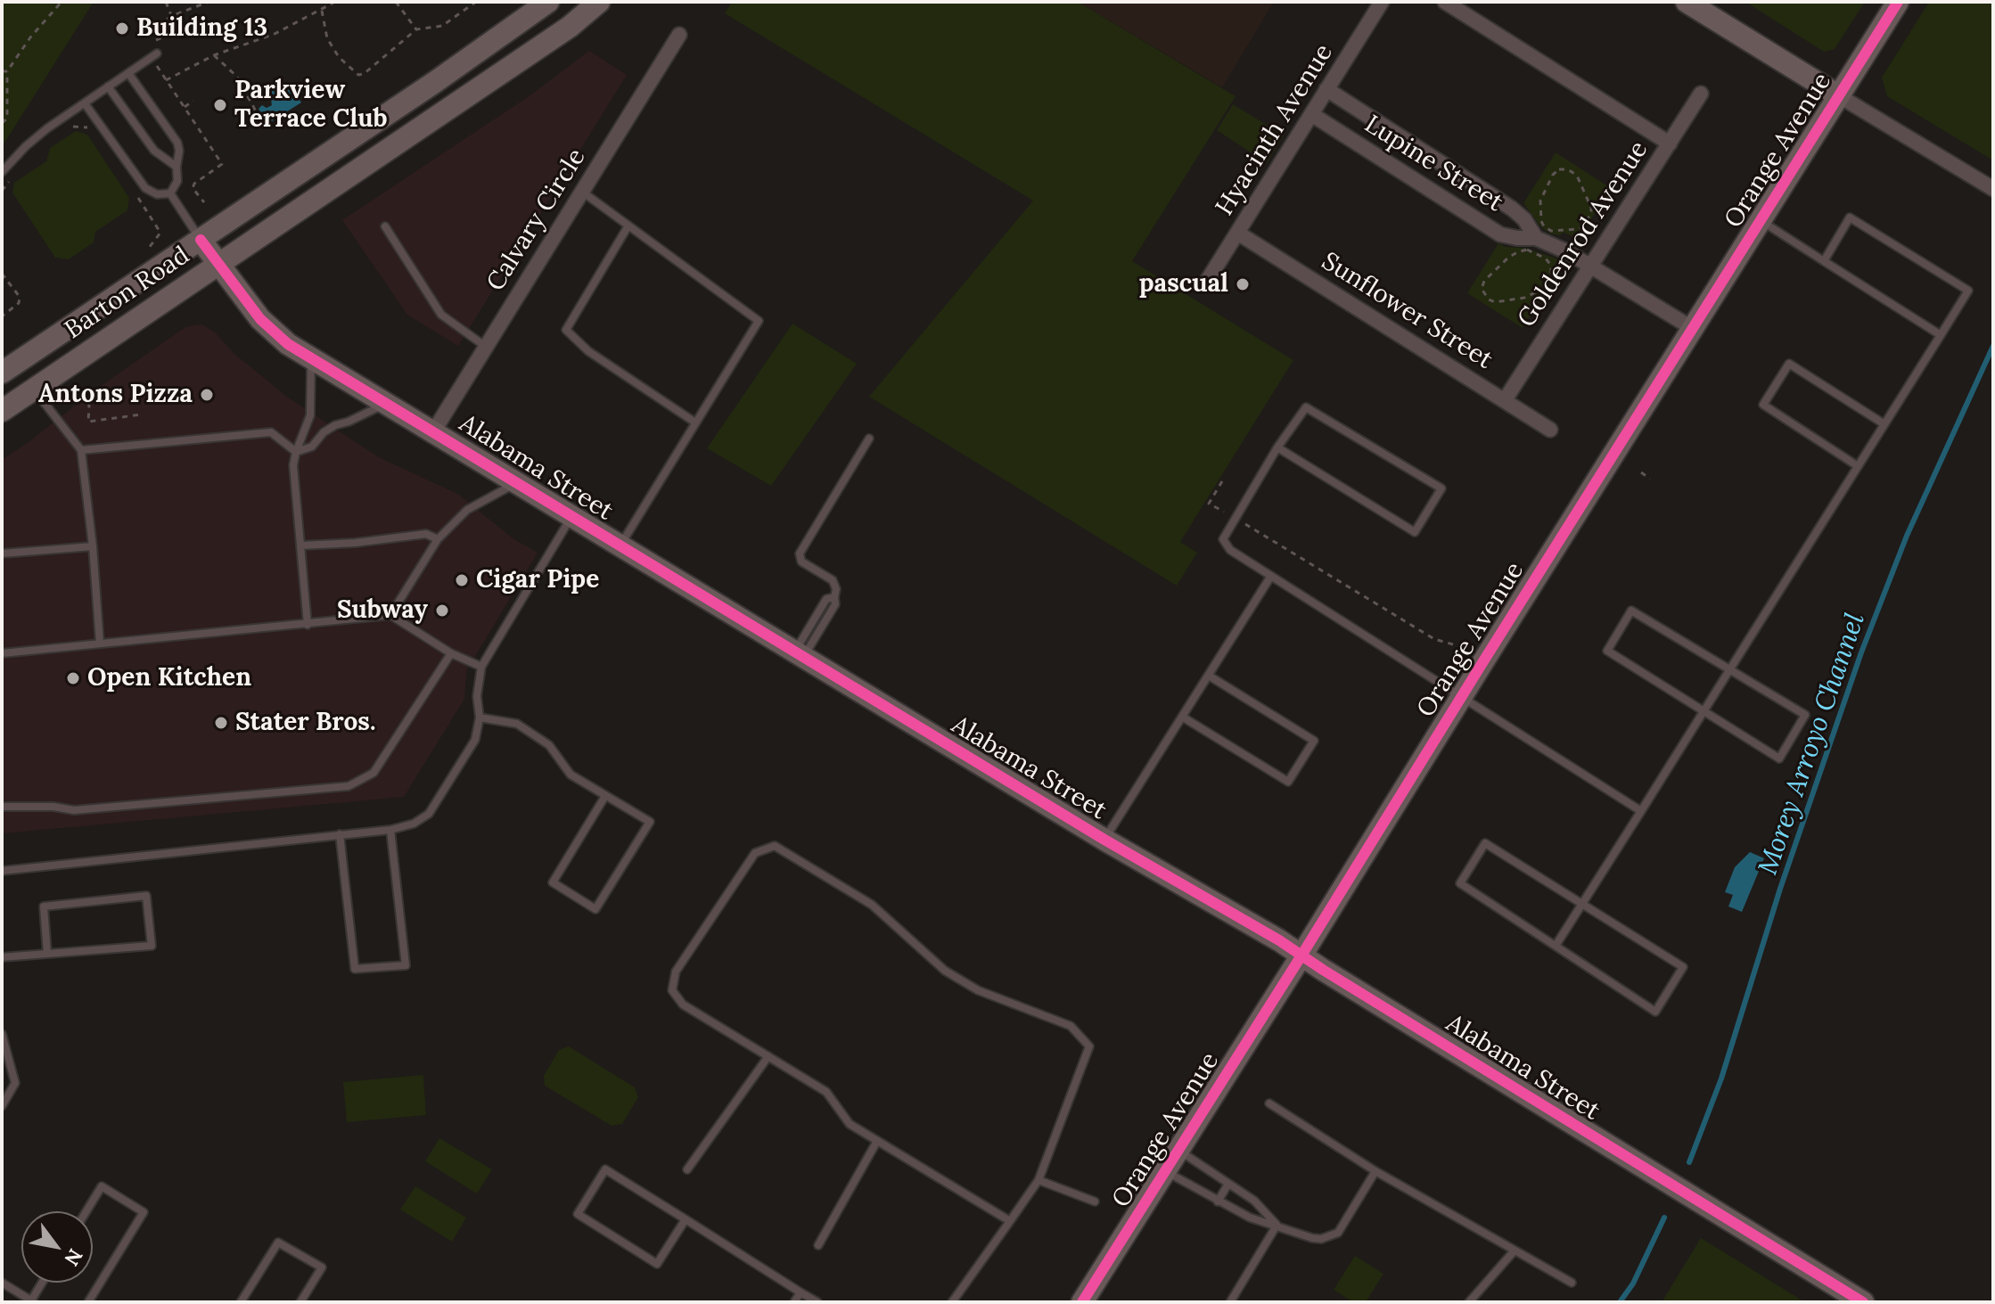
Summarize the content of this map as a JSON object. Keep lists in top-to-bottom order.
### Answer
{
  "streets": {
    "main road": ["Orange Avenue", "Barton Road", "Alabama Street"],
    "street": [
      "Hyacinth Avenue",
      "Lupine Street",
      "Calvary Circle",
      "Goldenrod Avenue",
      "Sunflower Street"
    ]
  },
  "crossings": [
    ["Hyacinth Avenue", "Lupine Street"],
    ["Hyacinth Avenue", "Sunflower Street"],
    ["Orange Avenue", "Lupine Street"],
    ["Orange Avenue", "Alabama Street"],
    ["Lupine Street", "Goldenrod Avenue"],
    ["Calvary Circle", "Alabama Street"],
    ["Goldenrod Avenue", "Sunflower Street"],
    ["Barton Road", "Alabama Street"]
  ],
  "water": ["Morey Arroyo Channel"],
  "places": [
    "Building 13",
    "Parkview Terrace Club",
    "pascual",
    "Antons Pizza",
    "Cigar Pipe",
    "Subway",
    "Open Kitchen",
    "Stater Bros."
  ],
  "north": "bottom right"
}
